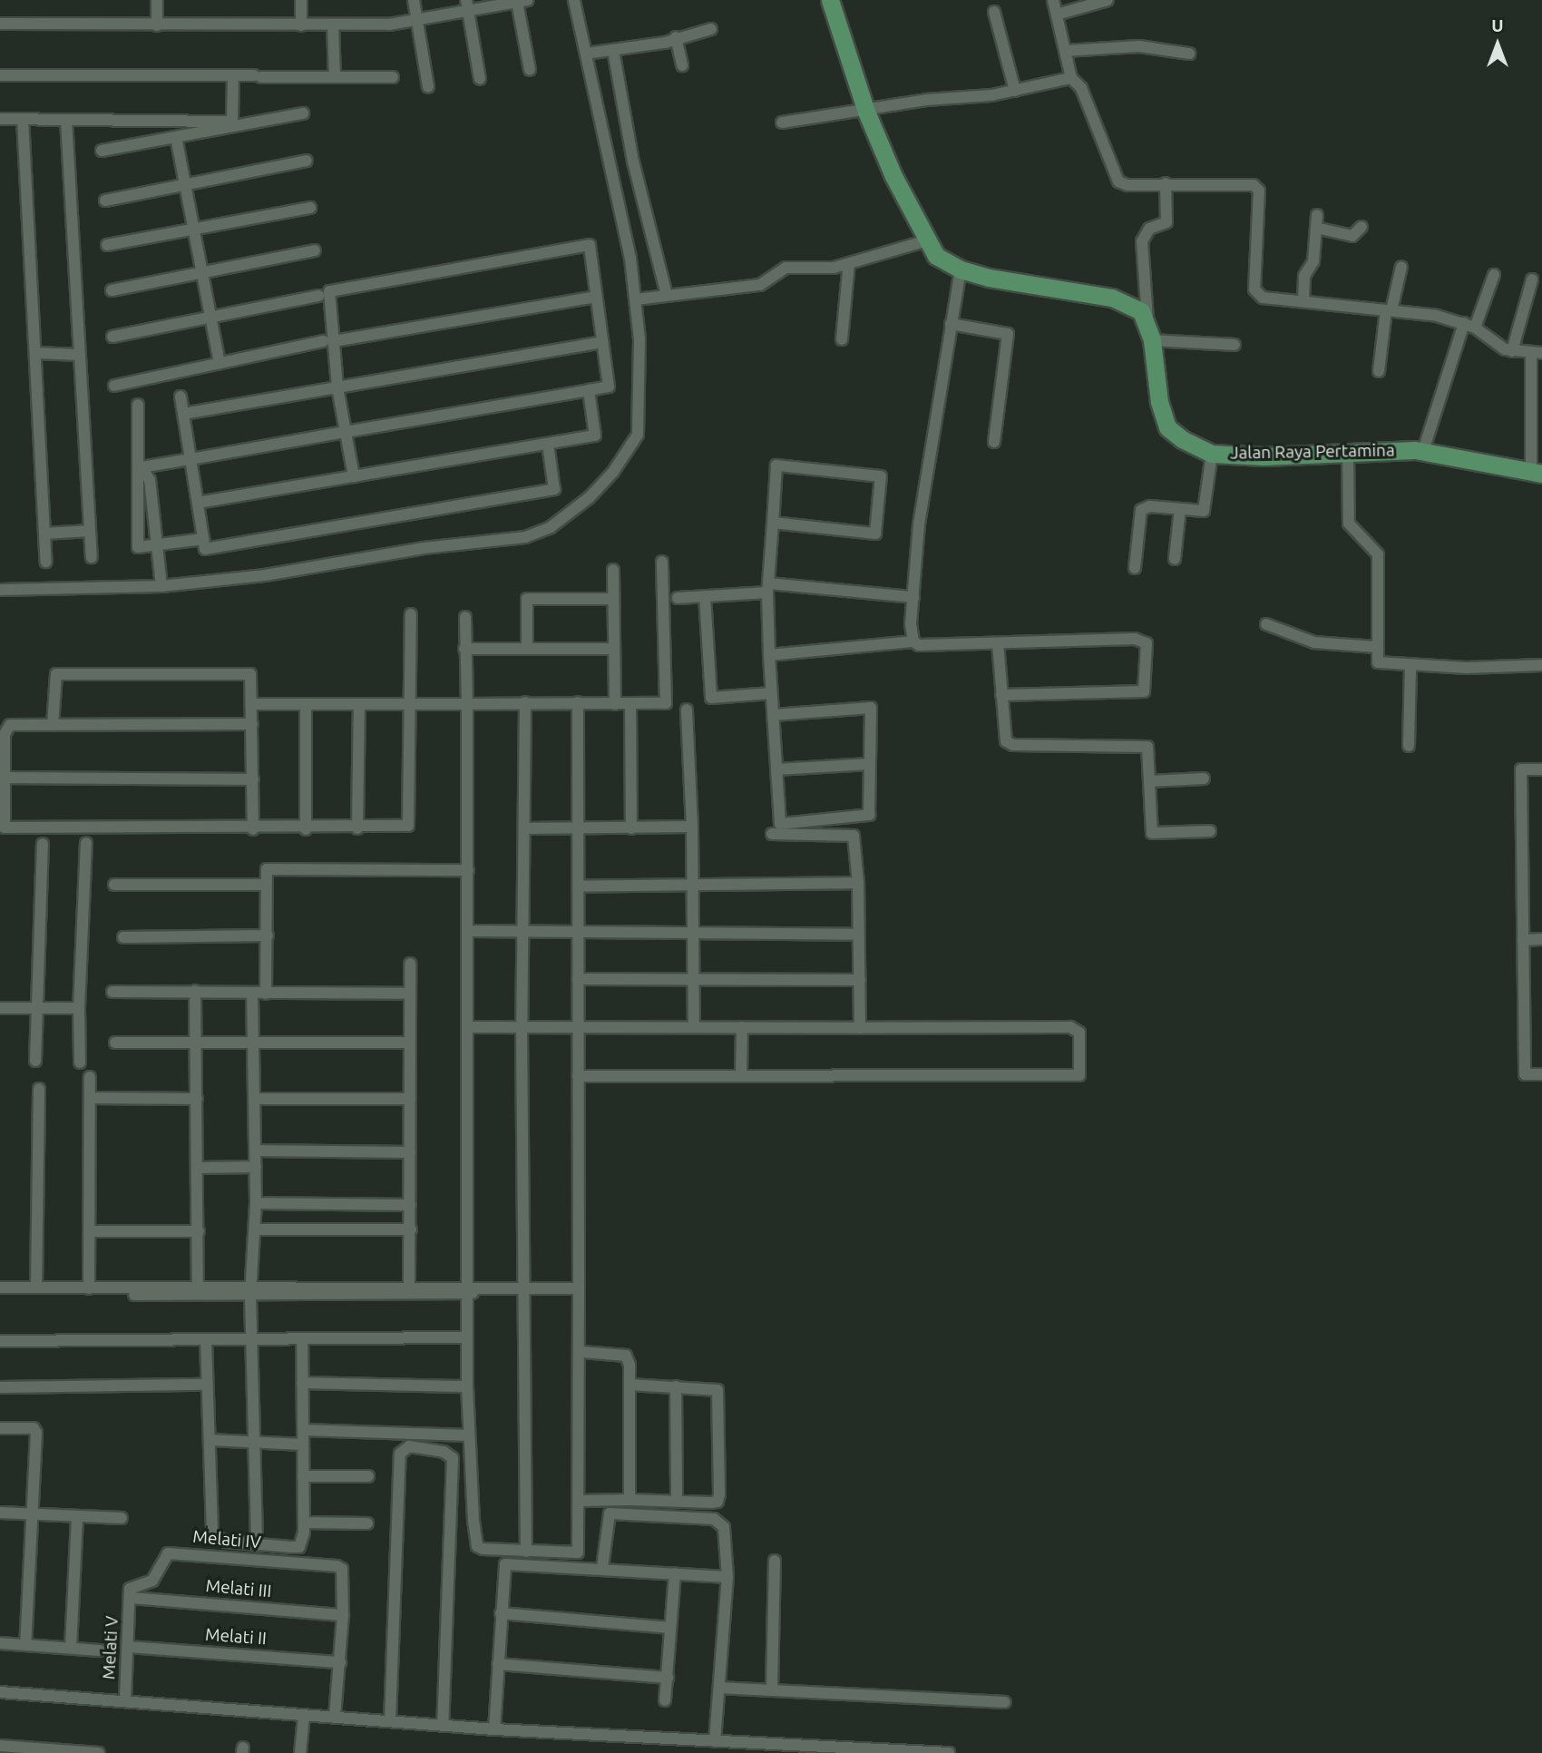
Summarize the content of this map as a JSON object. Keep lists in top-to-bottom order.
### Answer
{
  "streets": {
    "main road": ["Jalan Raya Pertamina"],
    "street": [
      "Melati IV",
      "Melati III",
      "Melati II",
      "Melati V"
    ]
  },
  "crossings": [
    ["Melati IV", "Melati III"],
    ["Melati IV", "Melati V"],
    ["Melati III", "Melati V"],
    ["Melati II", "Melati V"]
  ],
  "north": "top"
}
